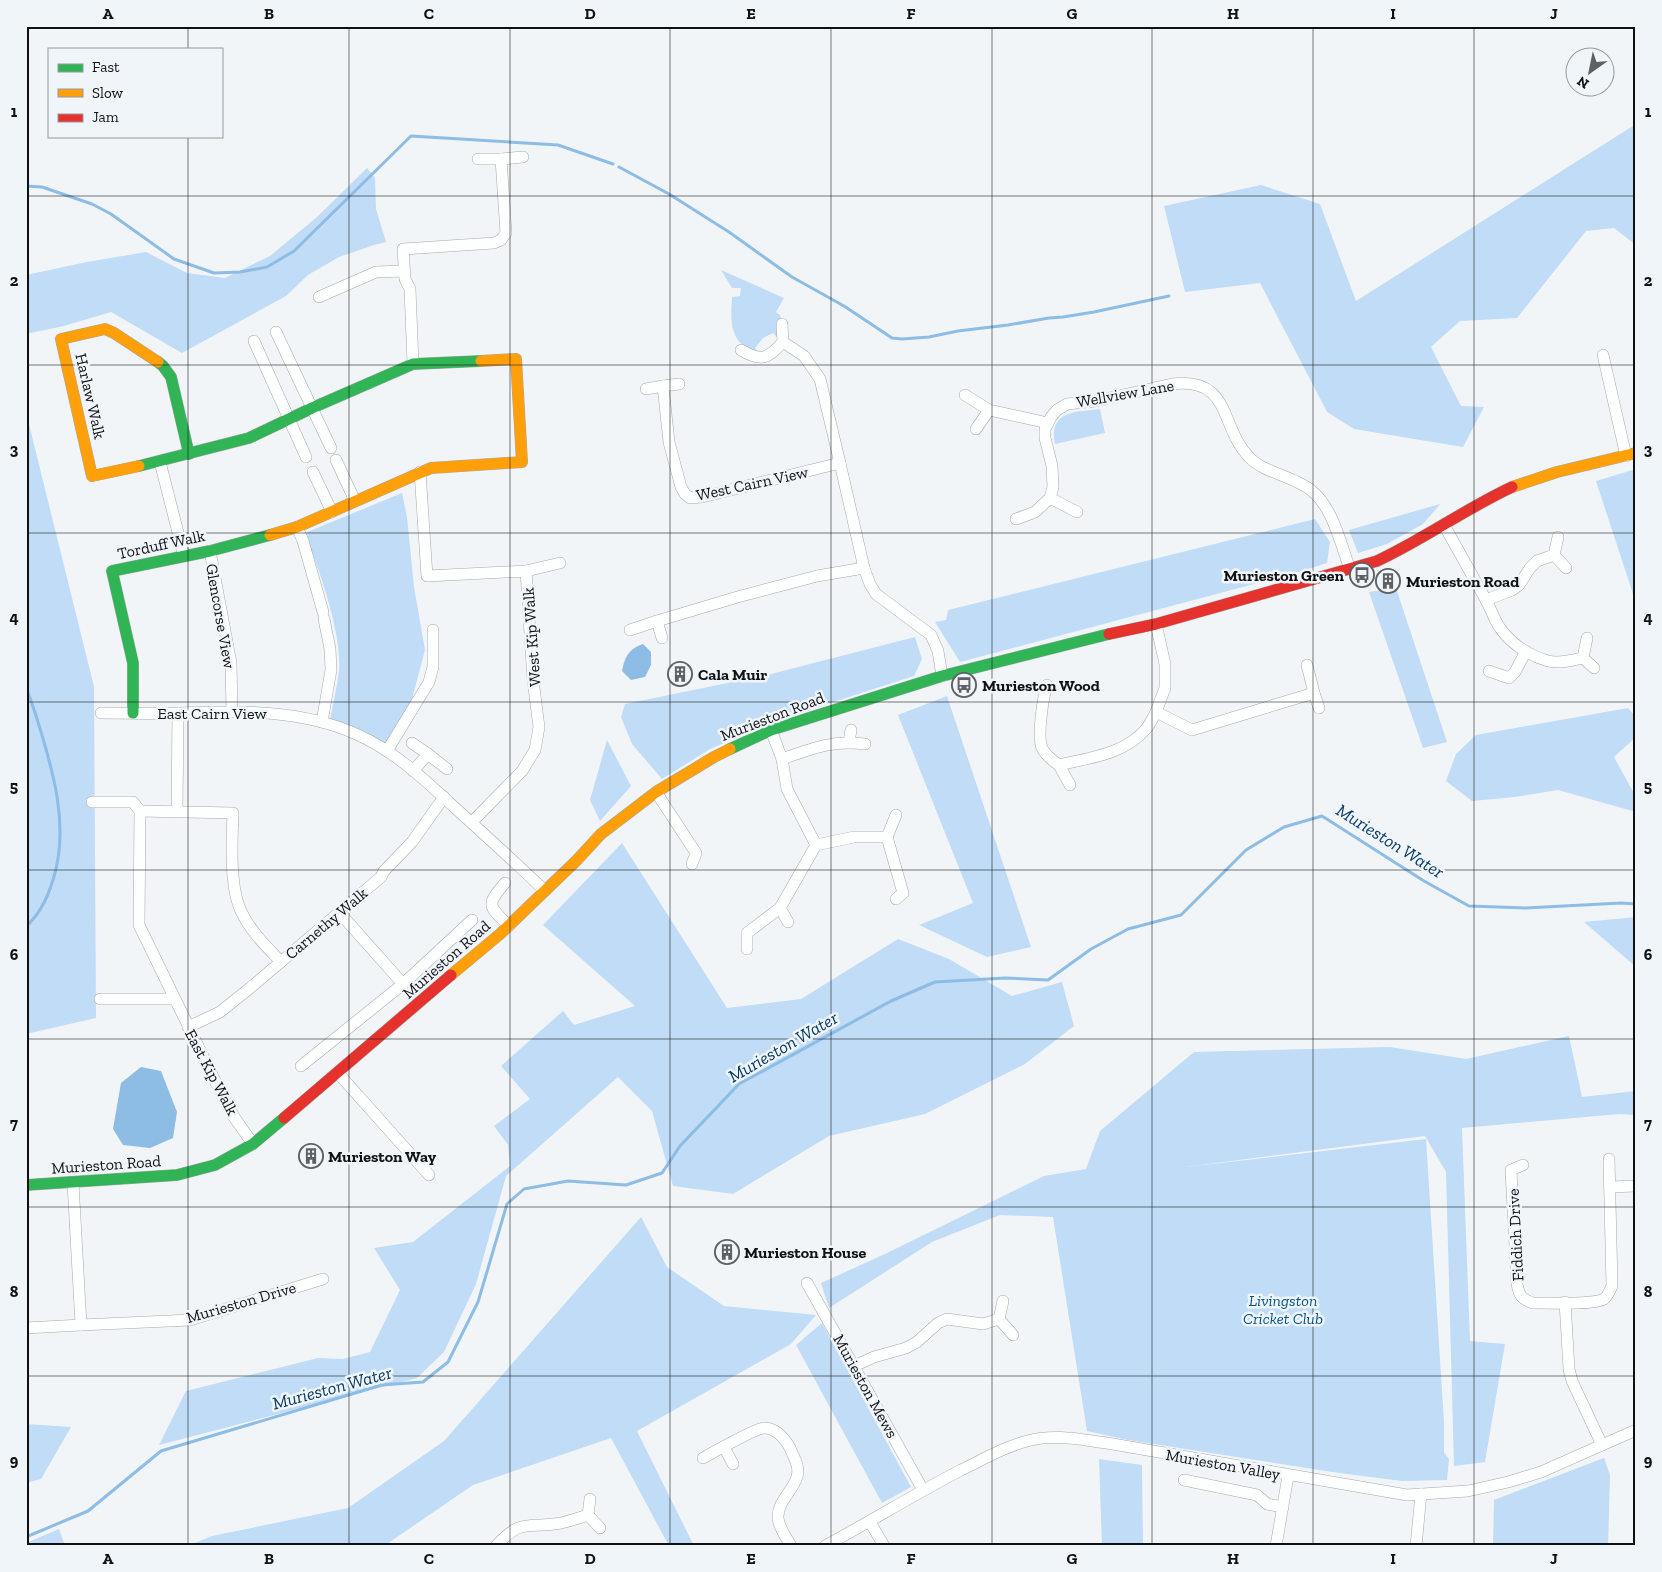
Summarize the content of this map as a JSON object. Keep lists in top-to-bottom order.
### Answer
{
  "streets": {
    "street": [
      "Wellview Lane",
      "Harlaw Walk",
      "West Cairn View",
      "Torduff Walk",
      "Glencorse View",
      "West Kip Walk",
      "East Cairn View",
      "Murieston Road",
      "Carnethy Walk",
      "East Kip Walk",
      "Fiddich Drive",
      "Murieston Drive",
      "Murieston Mews",
      "Murieston Valley"
    ]
  },
  "crossings": [
    ["Wellview Lane", "Murieston Road"],
    ["Torduff Walk", "Glencorse View"],
    ["Torduff Walk", "West Kip Walk"],
    ["Torduff Walk", "East Cairn View"],
    ["Glencorse View", "East Cairn View"],
    ["West Kip Walk", "East Cairn View"],
    ["East Cairn View", "Murieston Road"],
    ["East Cairn View", "Carnethy Walk"],
    ["Murieston Road", "East Kip Walk"],
    ["Carnethy Walk", "East Kip Walk"],
    ["Murieston Mews", "Murieston Valley"]
  ],
  "water": ["Murieston Water"],
  "parks": ["Livingston Cricket Club"],
  "places": {
    "bus stop": ["Murieston Green", "Murieston Wood"],
    "building": [
      "Murieston Road",
      "Cala Muir",
      "Murieston Way",
      "Murieston House"
    ]
  },
  "legend": ["Fast", "Slow", "Jam"],
  "north": "bottom left",
  "grid": {
    "columns": [
      "A",
      "B",
      "C",
      "D",
      "E",
      "F",
      "G",
      "H",
      "I",
      "J"
    ],
    "rows": [
      "1",
      "2",
      "3",
      "4",
      "5",
      "6",
      "7",
      "8",
      "9"
    ]
  }
}
